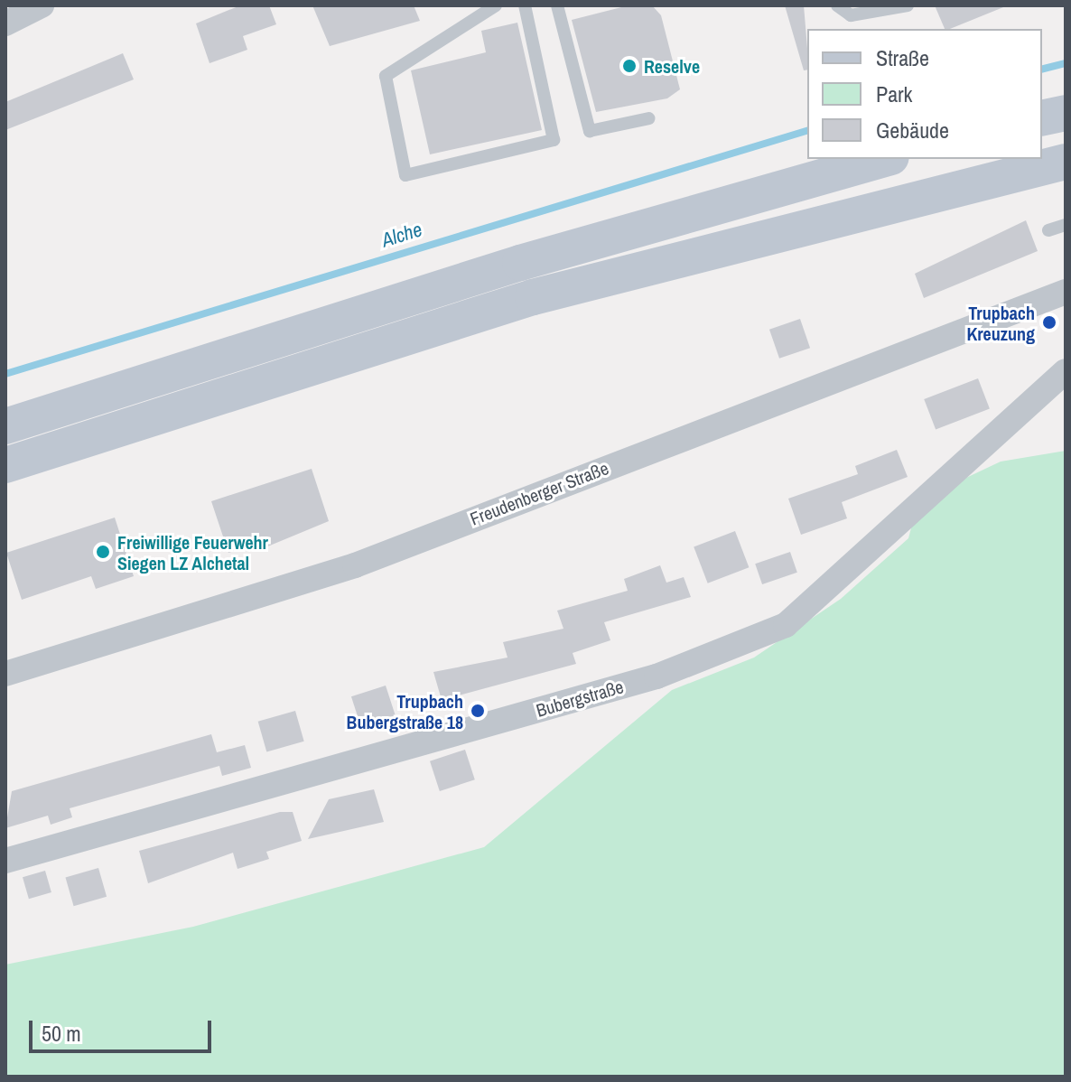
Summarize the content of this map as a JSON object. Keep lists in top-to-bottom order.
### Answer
{
  "streets": {
    "street": ["Freudenberger Straße", "Bubergstraße"]
  },
  "water": ["Alche"],
  "places": [
    "Reselve",
    "Trupbach Kreuzung",
    "Freiwillige Feuerwehr Siegen LZ Alchetal",
    "Trupbach Bubergstraße 18"
  ],
  "legend": ["Straße", "Park", "Gebäude"],
  "scale_bar": "50 m"
}
